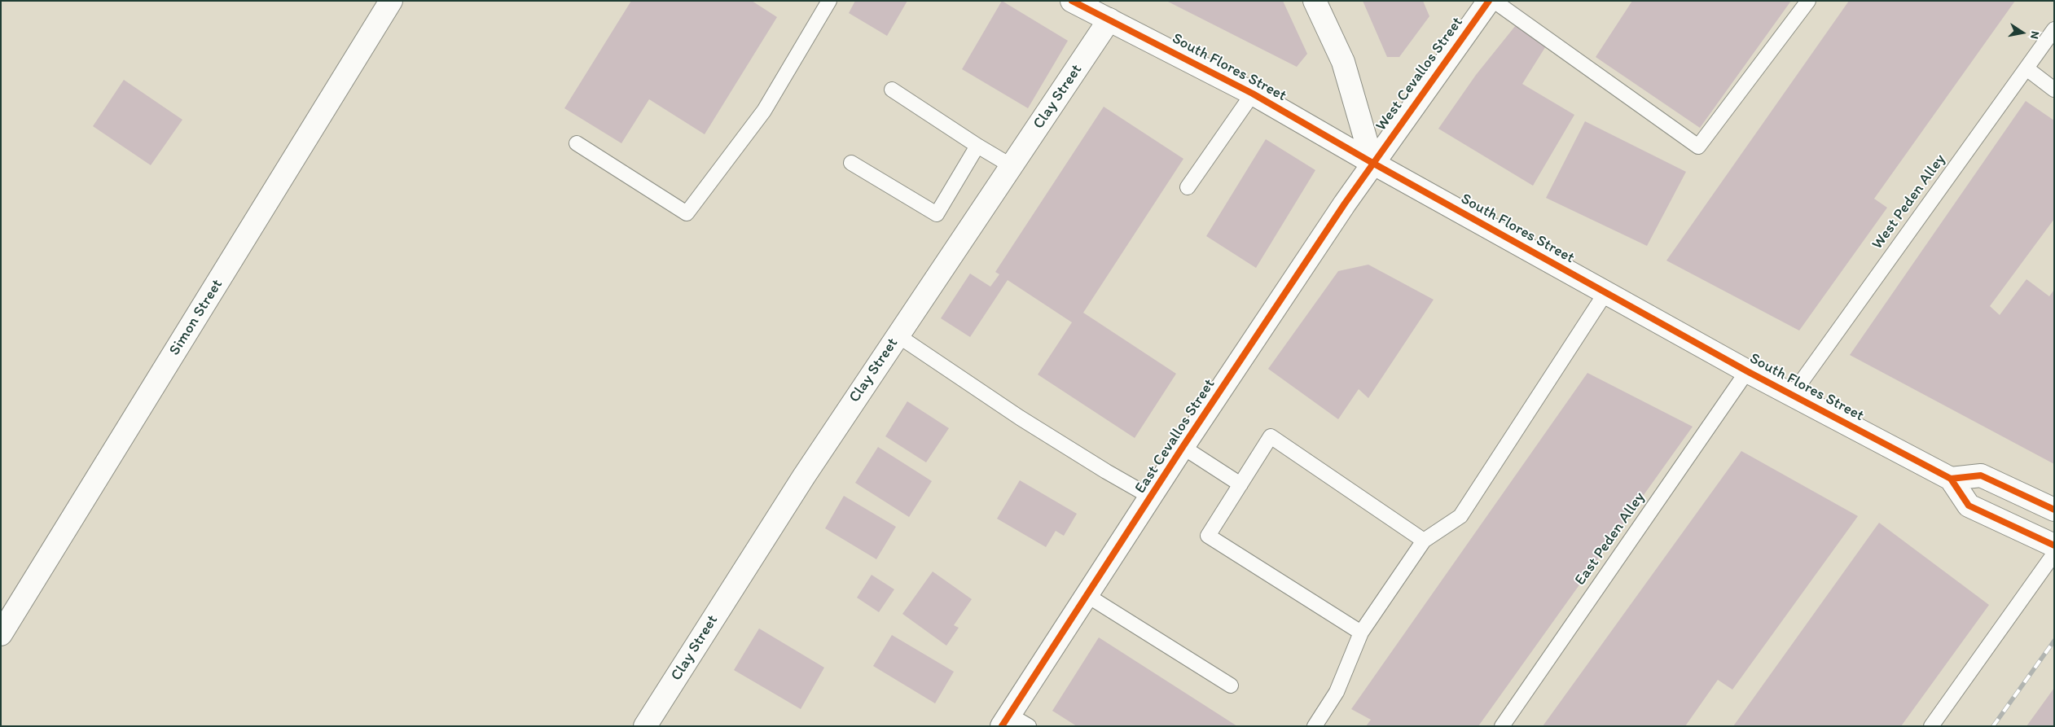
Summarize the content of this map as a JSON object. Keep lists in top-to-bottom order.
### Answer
{
  "streets": {
    "street": [
      "South Flores Street",
      "West Cevallos Street",
      "Clay Street",
      "Simon Street",
      "East Cevallos Street"
    ],
    "lane": ["West Peden Alley", "East Peden Alley"]
  },
  "crossings": [
    ["South Flores Street", "West Cevallos Street"],
    ["South Flores Street", "Clay Street"],
    ["South Flores Street", "West Peden Alley"],
    ["South Flores Street", "East Cevallos Street"],
    ["South Flores Street", "East Peden Alley"],
    ["West Cevallos Street", "East Cevallos Street"]
  ],
  "north": "right"
}
